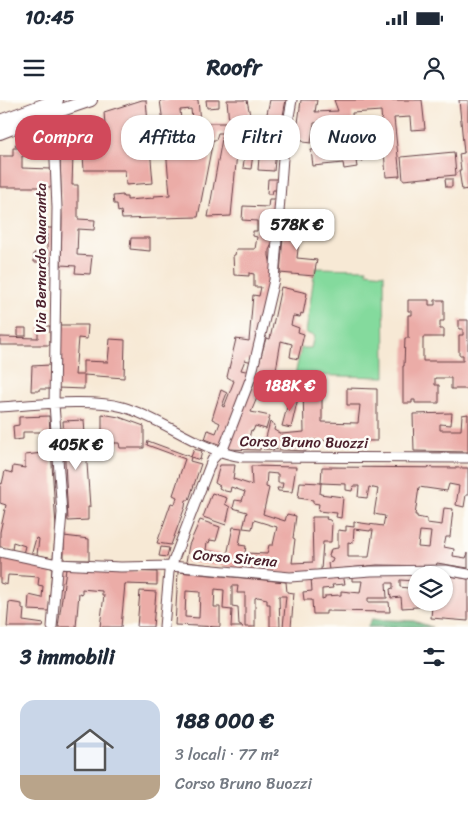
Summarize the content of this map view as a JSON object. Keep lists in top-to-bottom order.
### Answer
{
  "streets": {
    "street": ["Via Bernardo Quaranta", "Corso Bruno Buozzi", "Corso Sirena"]
  },
  "crossings": [
    ["Via Bernardo Quaranta", "Corso Bruno Buozzi"],
    ["Via Bernardo Quaranta", "Corso Sirena"]
  ],
  "page": {
    "status": "10:45",
    "header": "Roofr",
    "chip": [
      "Compra",
      "Affitta",
      "Filtri",
      "Nuovo"
    ],
    "price": ["578K €", "188K €", "405K €"],
    "heading": "3 immobili",
    "list": [
      {
        "name": "188 000 €",
        "note": "3 locali · 77 m² · Corso Bruno Buozzi"
      }
    ]
  }
}
